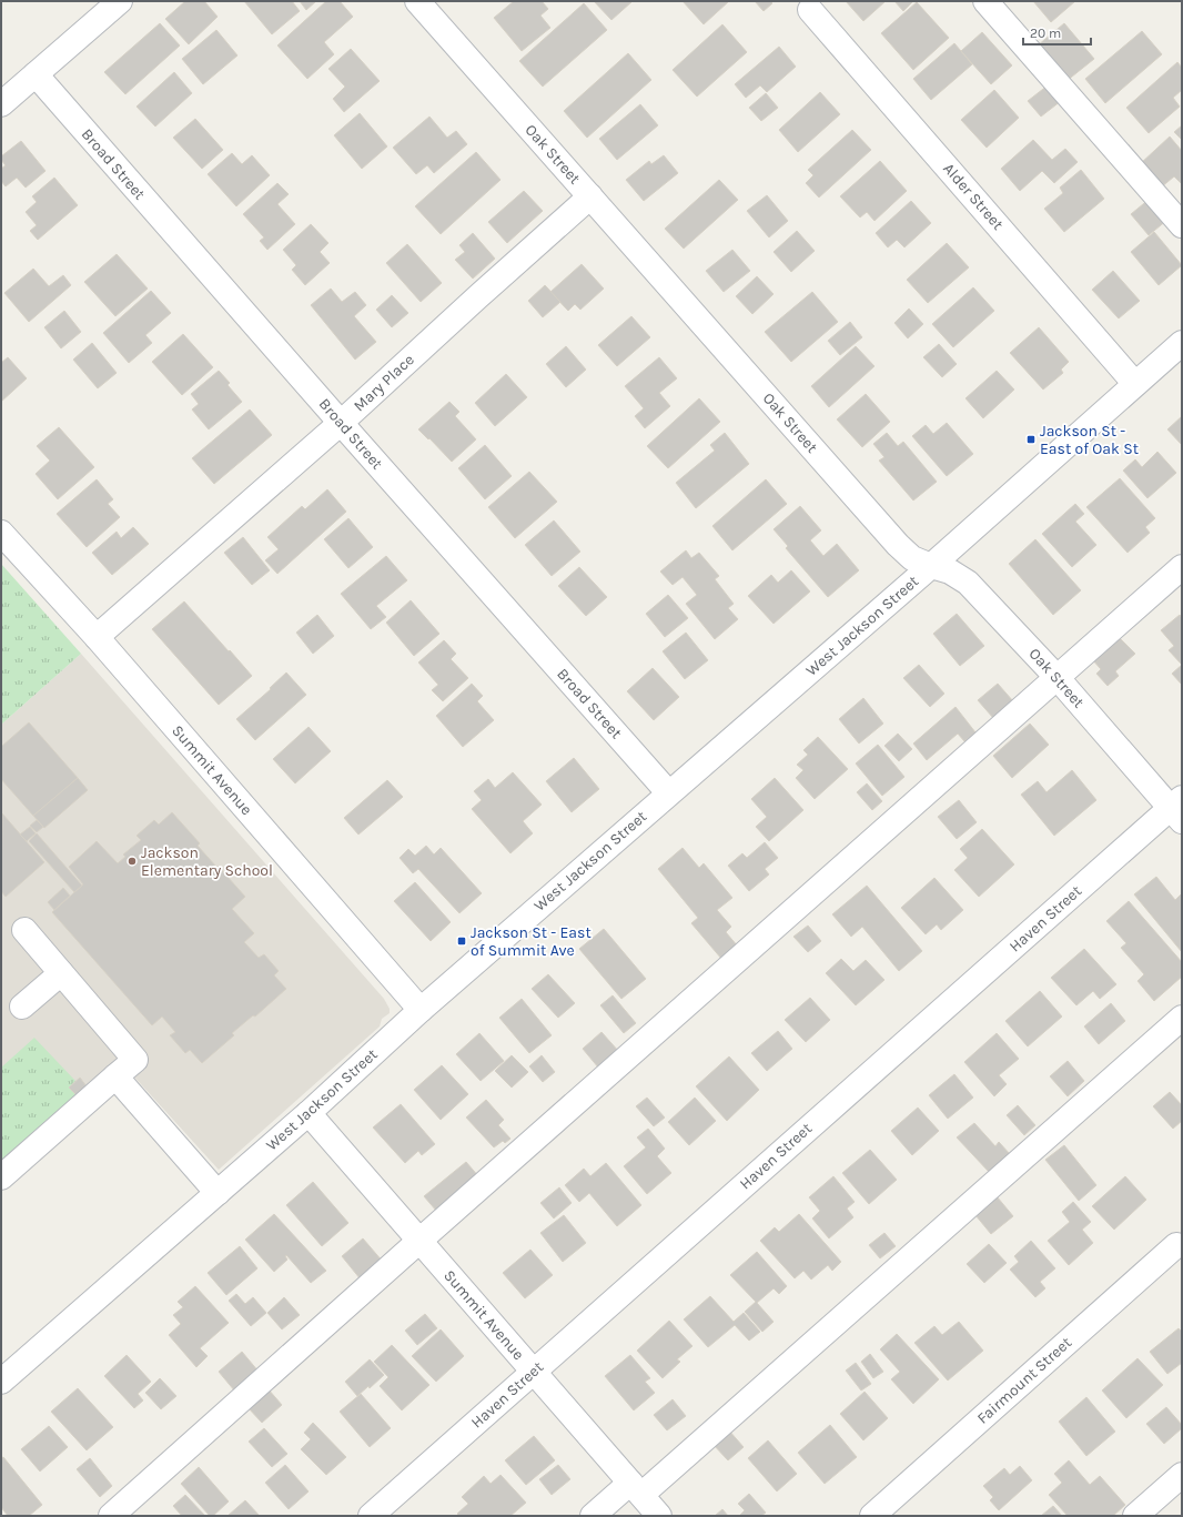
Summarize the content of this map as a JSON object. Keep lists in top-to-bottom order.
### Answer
{
  "streets": {
    "street": [
      "Oak Street",
      "Broad Street",
      "Alder Street",
      "Mary Place",
      "West Jackson Street",
      "Summit Avenue",
      "Haven Street",
      "Fairmount Street"
    ]
  },
  "crossings": [
    ["Oak Street", "Mary Place"],
    ["Oak Street", "West Jackson Street"],
    ["Oak Street", "Haven Street"],
    ["Broad Street", "Mary Place"],
    ["Broad Street", "West Jackson Street"],
    ["Alder Street", "West Jackson Street"],
    ["Mary Place", "Summit Avenue"],
    ["West Jackson Street", "Summit Avenue"],
    ["Summit Avenue", "Haven Street"]
  ],
  "places": {
    "transit": ["Jackson St - East of Oak St", "Jackson St - East of Summit Ave"],
    "other": ["Jackson Elementary School"]
  },
  "scale_bar": "20 m"
}
